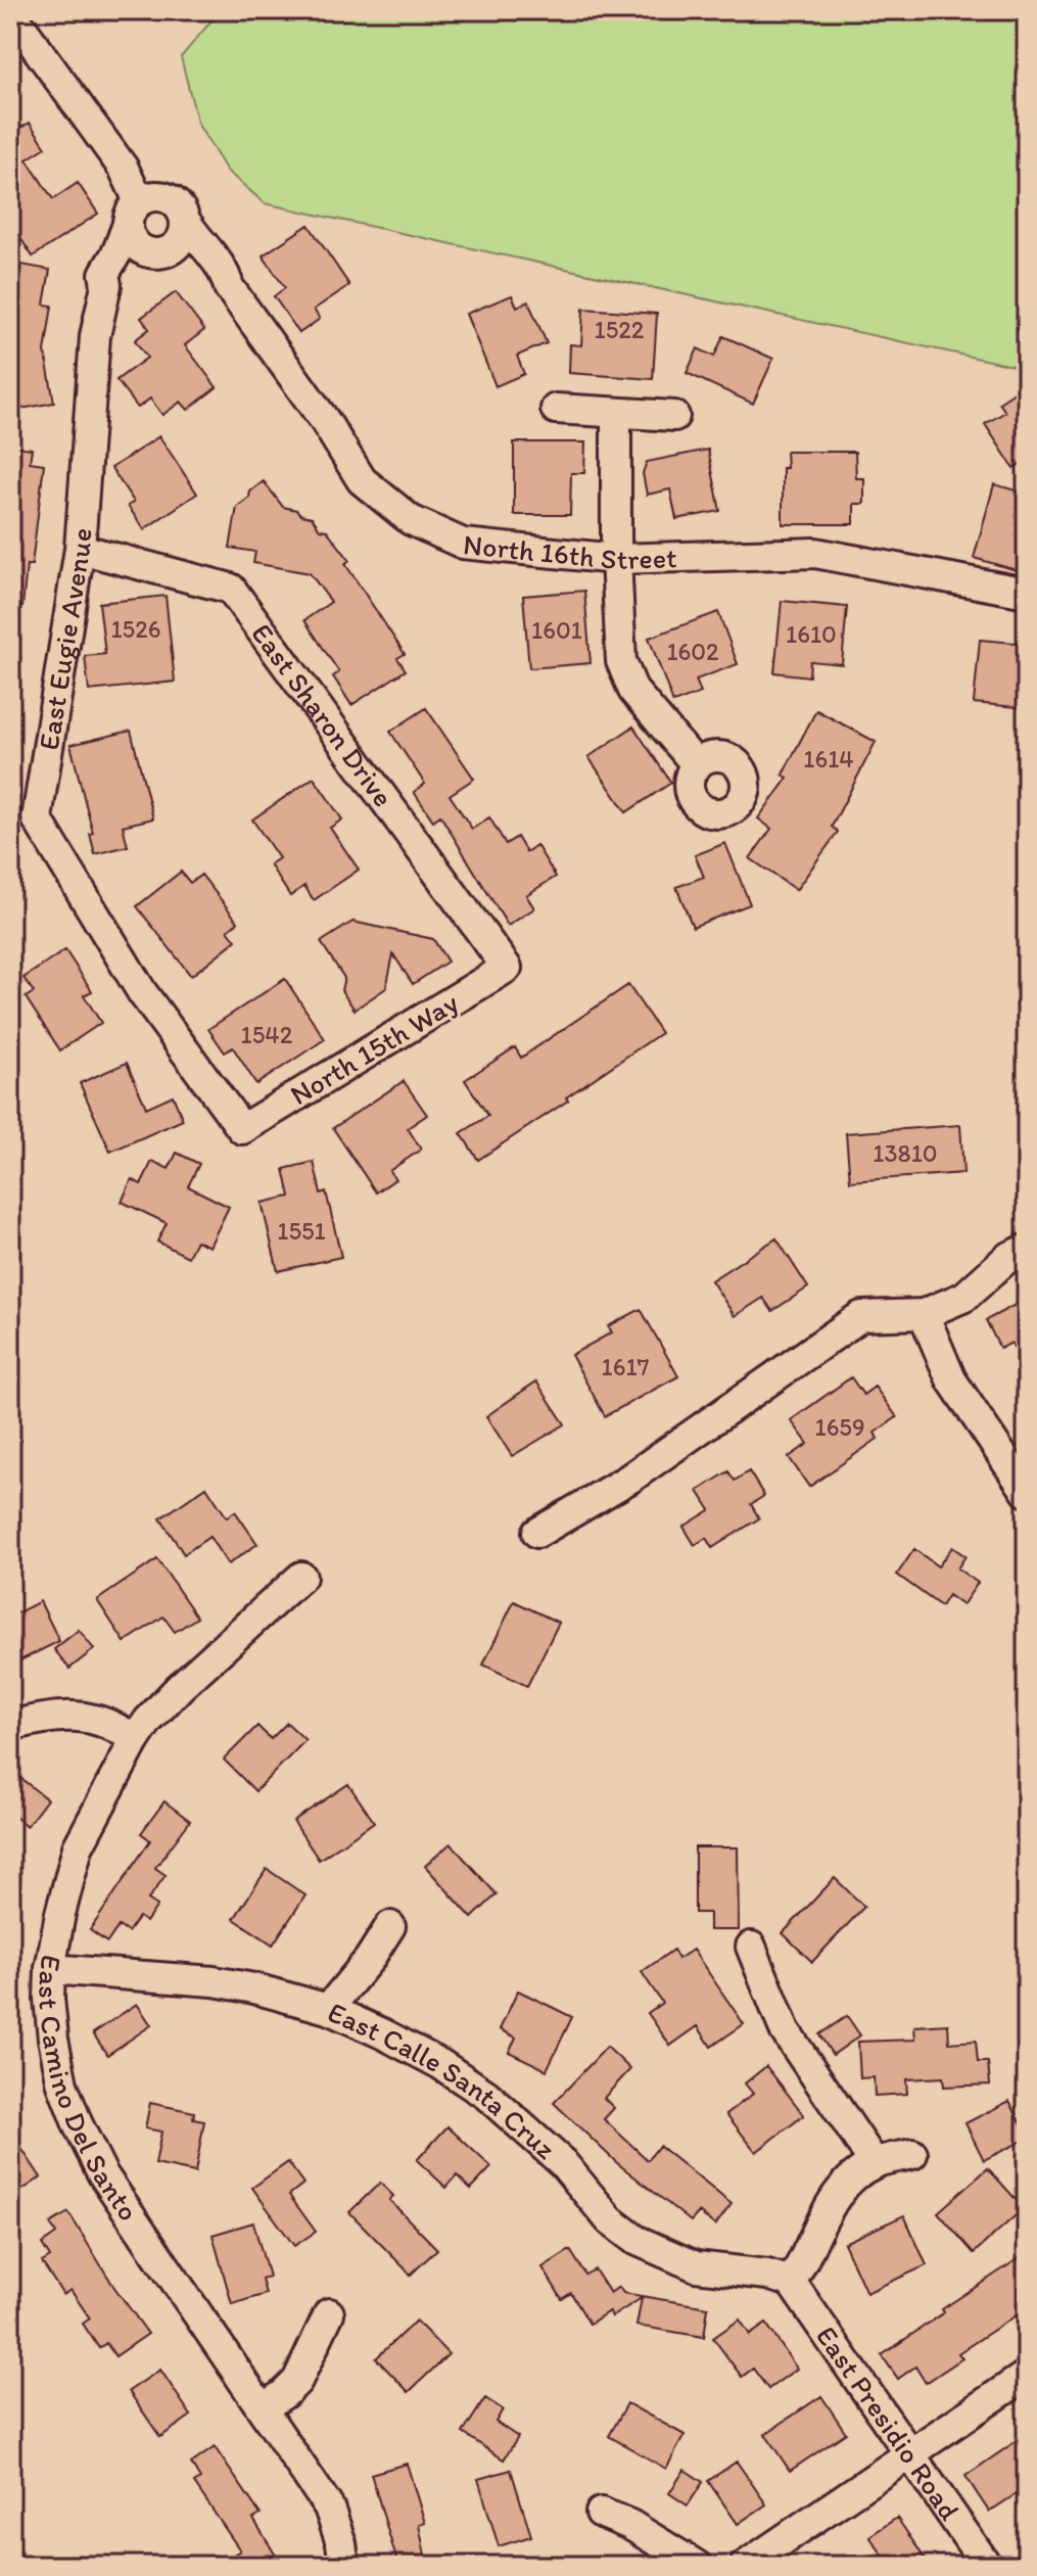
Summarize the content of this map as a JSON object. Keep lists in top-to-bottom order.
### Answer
{
  "streets": {
    "street": [
      "North 16th Street",
      "East Eugie Avenue",
      "East Sharon Drive",
      "North 15th Way",
      "East Camino Del Santo",
      "East Calle Santa Cruz",
      "East Presidio Road"
    ]
  },
  "crossings": [
    ["North 16th Street", "East Eugie Avenue"],
    ["East Eugie Avenue", "East Sharon Drive"],
    ["East Eugie Avenue", "North 15th Way"],
    ["East Sharon Drive", "North 15th Way"],
    ["East Camino Del Santo", "East Calle Santa Cruz"],
    ["East Calle Santa Cruz", "East Presidio Road"]
  ],
  "house_numbers": [
    "1522",
    "1526",
    "1601",
    "1610",
    "1602",
    "1614",
    "1542",
    "13810",
    "1551",
    "1617",
    "1659"
  ]
}
